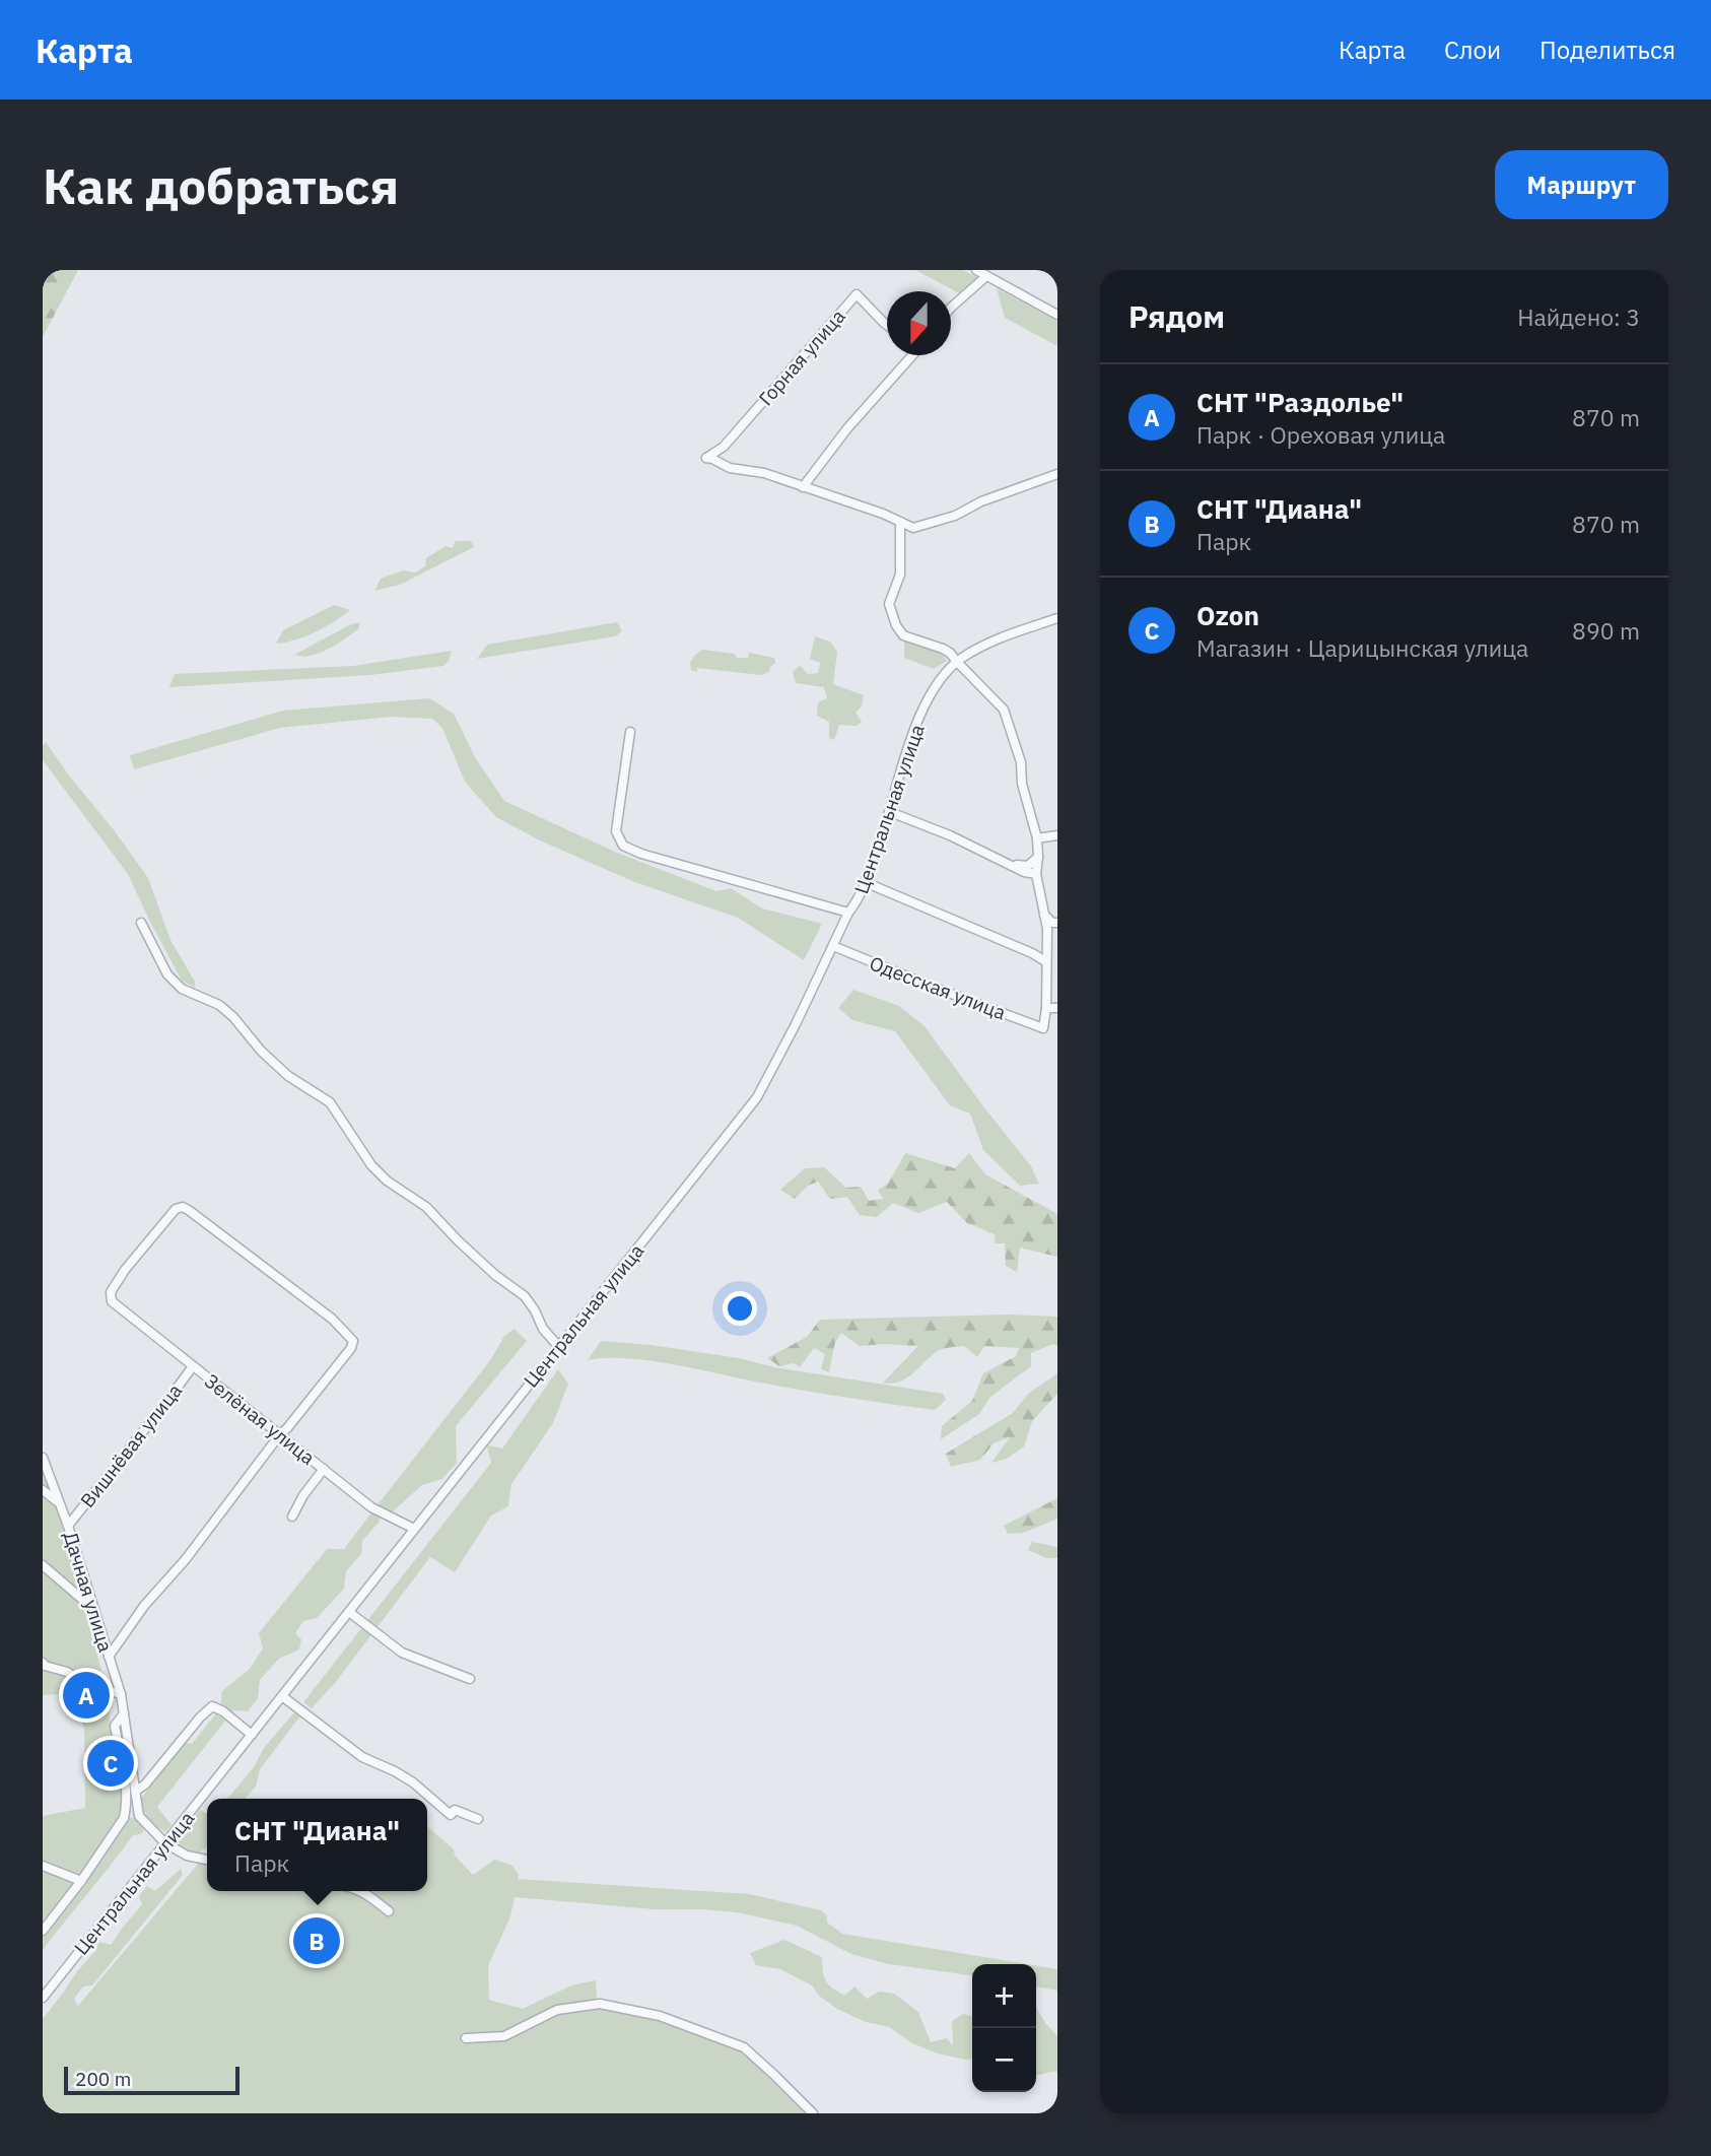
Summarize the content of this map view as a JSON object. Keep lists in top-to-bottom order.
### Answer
{
  "streets": {
    "street": [
      "Горная улица",
      "Центральная улица",
      "Одесская улица",
      "Зелёная улица",
      "Вишнёвая улица",
      "Дачная улица"
    ]
  },
  "crossings": [
    ["Центральная улица", "Одесская улица"],
    ["Центральная улица", "Зелёная улица"],
    ["Центральная улица", "Дачная улица"],
    ["Зелёная улица", "Вишнёвая улица"],
    ["Вишнёвая улица", "Дачная улица"]
  ],
  "scale_bar": "200 m",
  "north": "bottom",
  "page": {
    "header": "Карта",
    "nav": ["Карта", "Слои", "Поделиться"],
    "buttons": "Маршрут",
    "title": "Как добраться",
    "heading": ["Рядом", "Найдено: 3"],
    "list": [
      {
        "mark": "A",
        "name": "СНТ \"Раздолье\"",
        "note": "Парк · Ореховая улица",
        "value": "870 m"
      },
      {
        "mark": "B",
        "name": "СНТ \"Диана\"",
        "note": "Парк",
        "value": "870 m"
      },
      {
        "mark": "C",
        "name": "Ozon",
        "note": "Магазин · Царицынская улица",
        "value": "890 m"
      }
    ],
    "pins": ["A", "C", "B"],
    "popup": ["СНТ \"Диана\"", "Парк"],
    "map_buttons": ["+", "−"],
    "scale": "200 m"
  }
}
